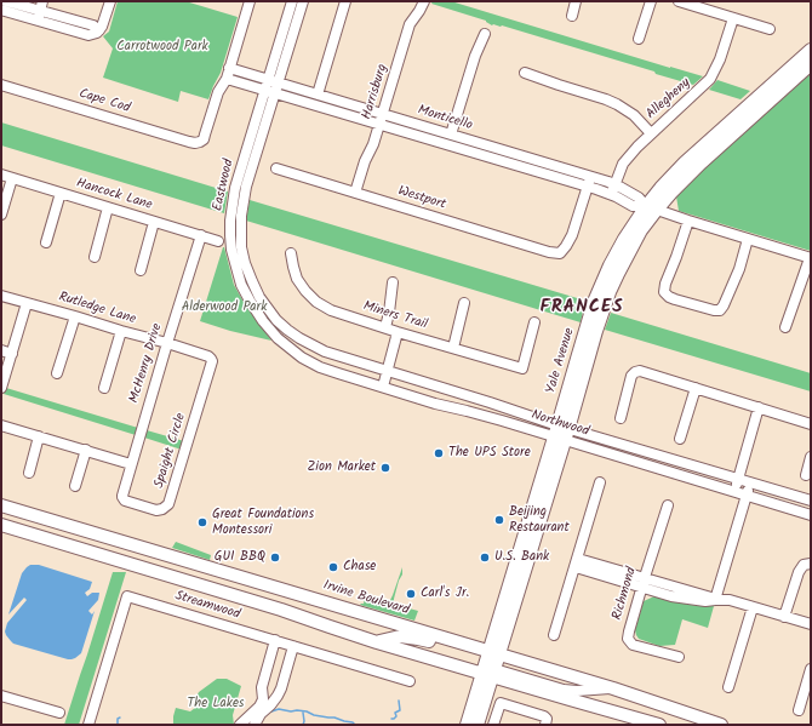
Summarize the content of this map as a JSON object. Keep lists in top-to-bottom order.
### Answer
{
  "streets": {
    "main road": ["Yale Avenue", "Irvine Boulevard"],
    "street": [
      "Harrisburg",
      "Allegheny",
      "Cape Cod",
      "Monticello",
      "Eastwood",
      "Hancock Lane",
      "Westport",
      "Rutledge Lane",
      "Miners Trail",
      "McHenry Drive",
      "Northwood",
      "Spaight Circle",
      "Richmond",
      "Streamwood"
    ]
  },
  "crossings": [
    ["Harrisburg", "Monticello"],
    ["Harrisburg", "Westport"],
    ["Allegheny", "Monticello"],
    ["Cape Cod", "Monticello"],
    ["Monticello", "Eastwood"],
    ["Monticello", "Westport"],
    ["Monticello", "Yale Avenue"],
    ["Eastwood", "Northwood"],
    ["Hancock Lane", "McHenry Drive"],
    ["Rutledge Lane", "McHenry Drive"],
    ["Rutledge Lane", "Spaight Circle"],
    ["Yale Avenue", "Northwood"],
    ["Yale Avenue", "Irvine Boulevard"],
    ["McHenry Drive", "Spaight Circle"]
  ],
  "districts": ["FRANCES"],
  "parks": ["Carrotwood Park", "Alderwood Park", "The Lakes"],
  "places": [
    "The UPS Store",
    "Zion Market",
    "Beijing Restaurant",
    "Great Foundations Montessori",
    "GUI BBQ",
    "U.S. Bank",
    "Chase",
    "Carl's Jr."
  ]
}
